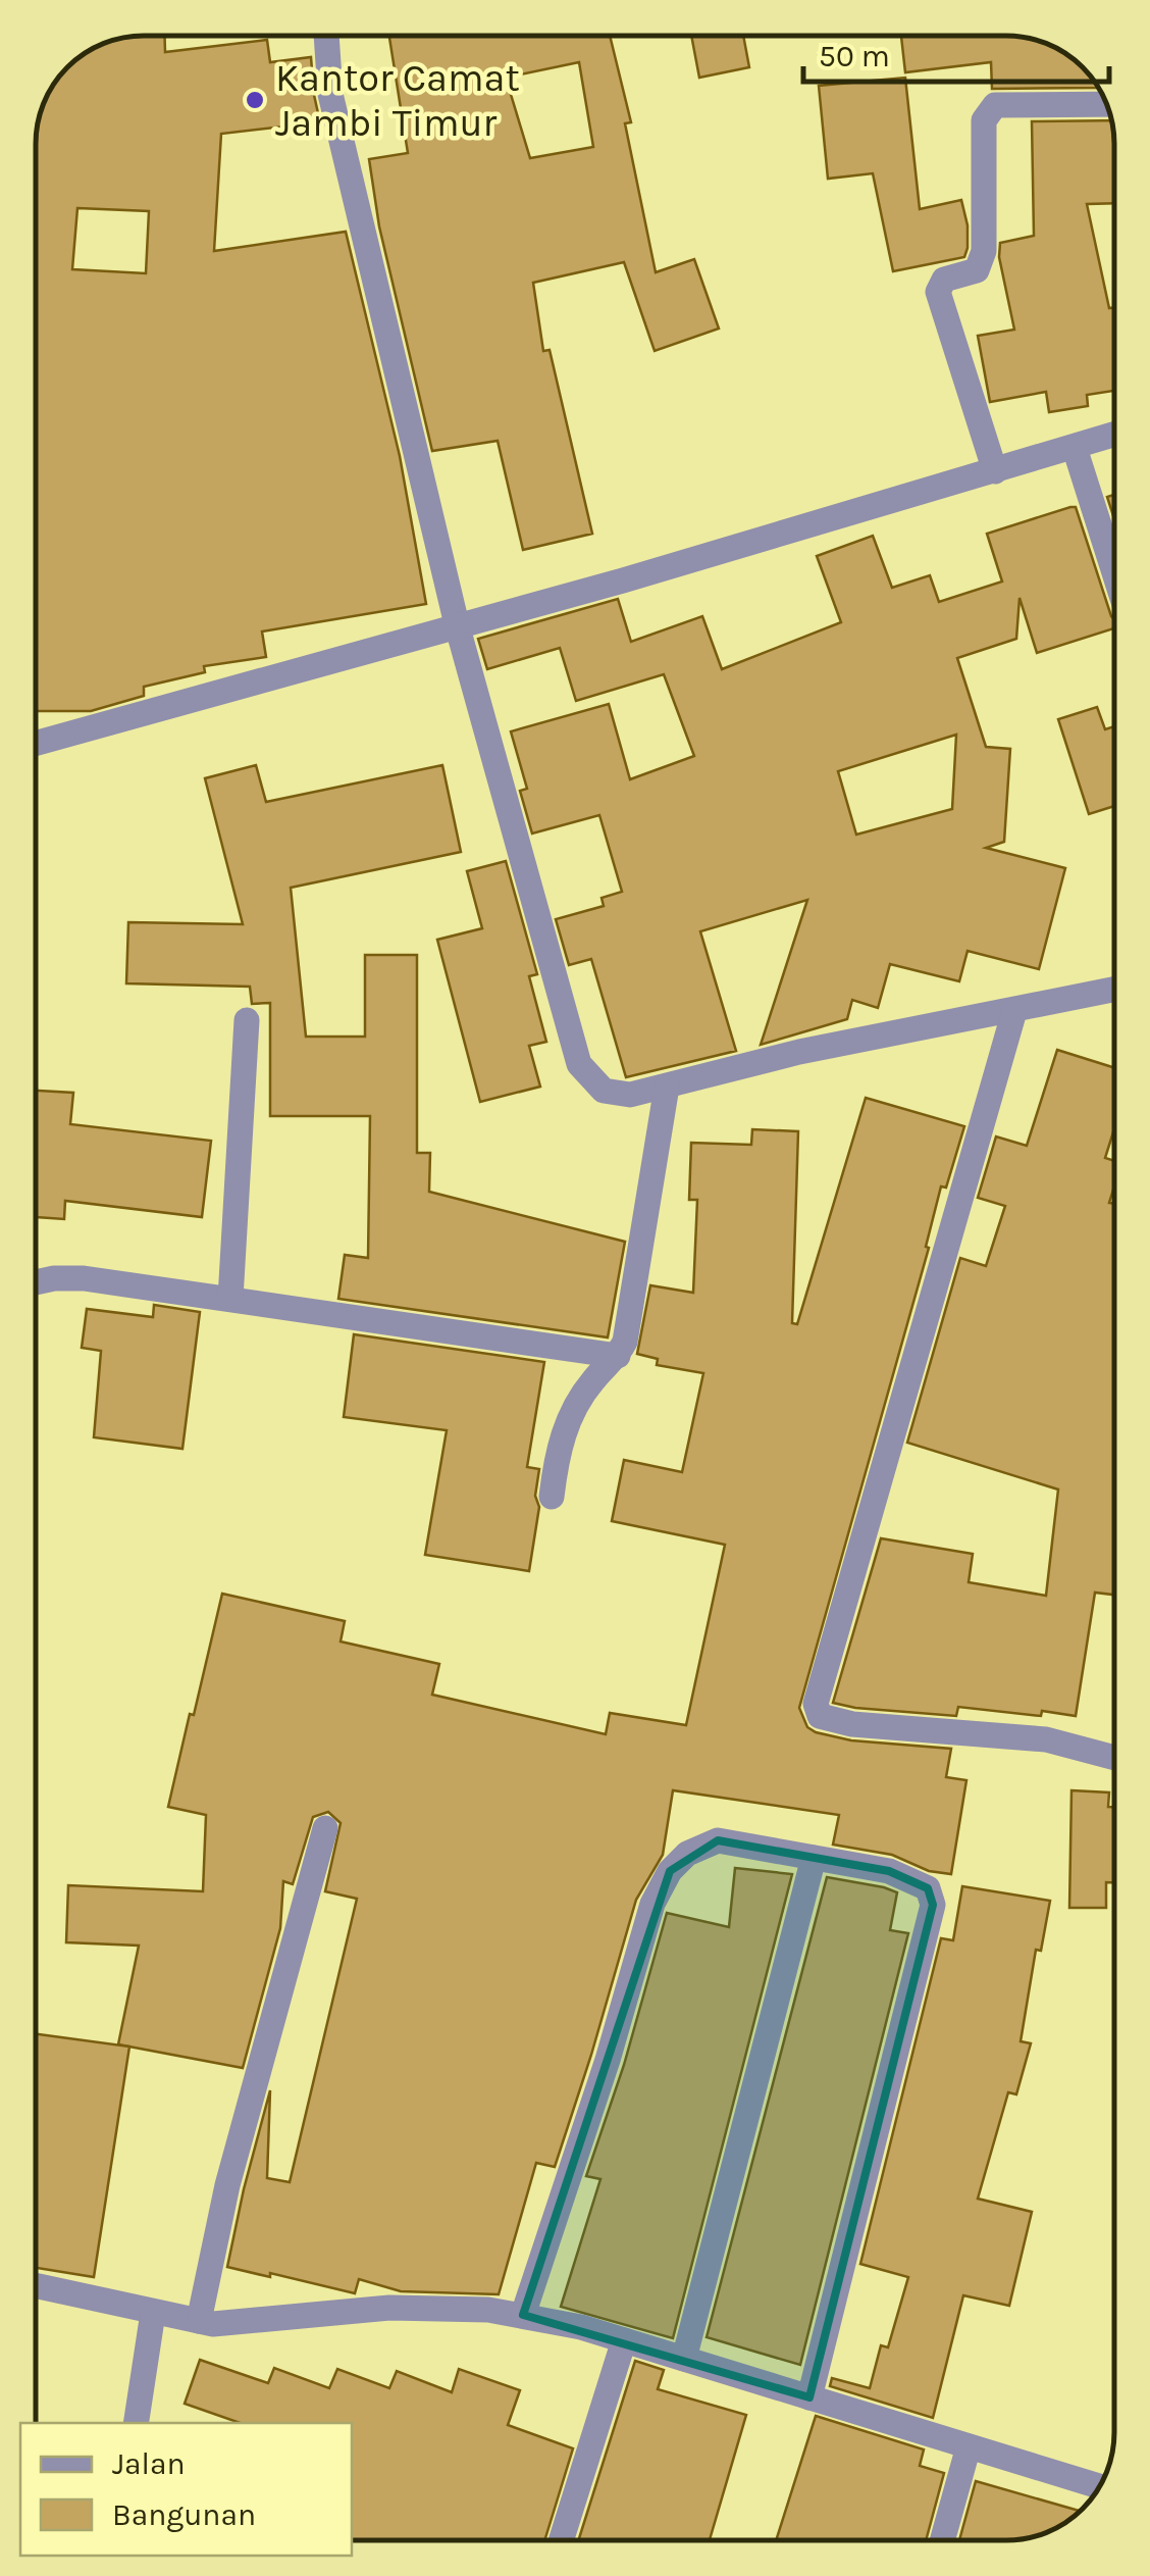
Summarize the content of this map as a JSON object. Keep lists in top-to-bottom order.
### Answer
{
  "places": ["Kantor Camat Jambi Timur"],
  "legend": ["Jalan", "Bangunan"],
  "scale_bar": "50 m"
}
